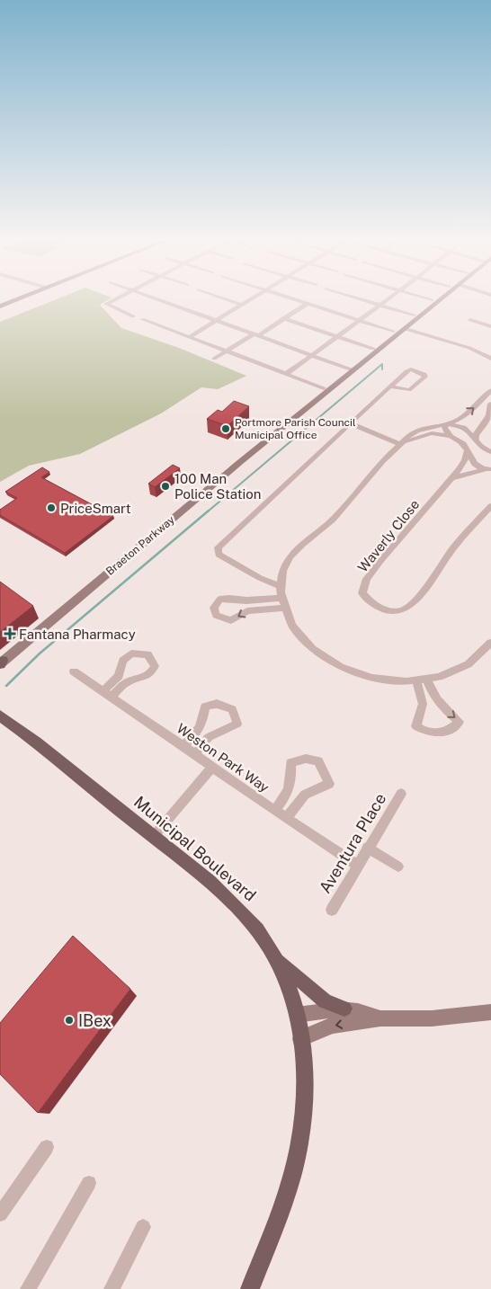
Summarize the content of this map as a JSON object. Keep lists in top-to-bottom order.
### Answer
{
  "streets": {
    "main road": ["Municipal Boulevard"],
    "street": [
      "Waverly Close",
      "Braeton Parkway",
      "Weston Park Way",
      "Aventura Place"
    ]
  },
  "crossings": [
    ["Weston Park Way", "Aventura Place"]
  ],
  "places": {
    "other": [
      "Portmore Parish Council Municipal Office",
      "100 Man Police Station",
      "PriceSmart",
      "IBex"
    ],
    "health": ["Fantana Pharmacy"]
  }
}
